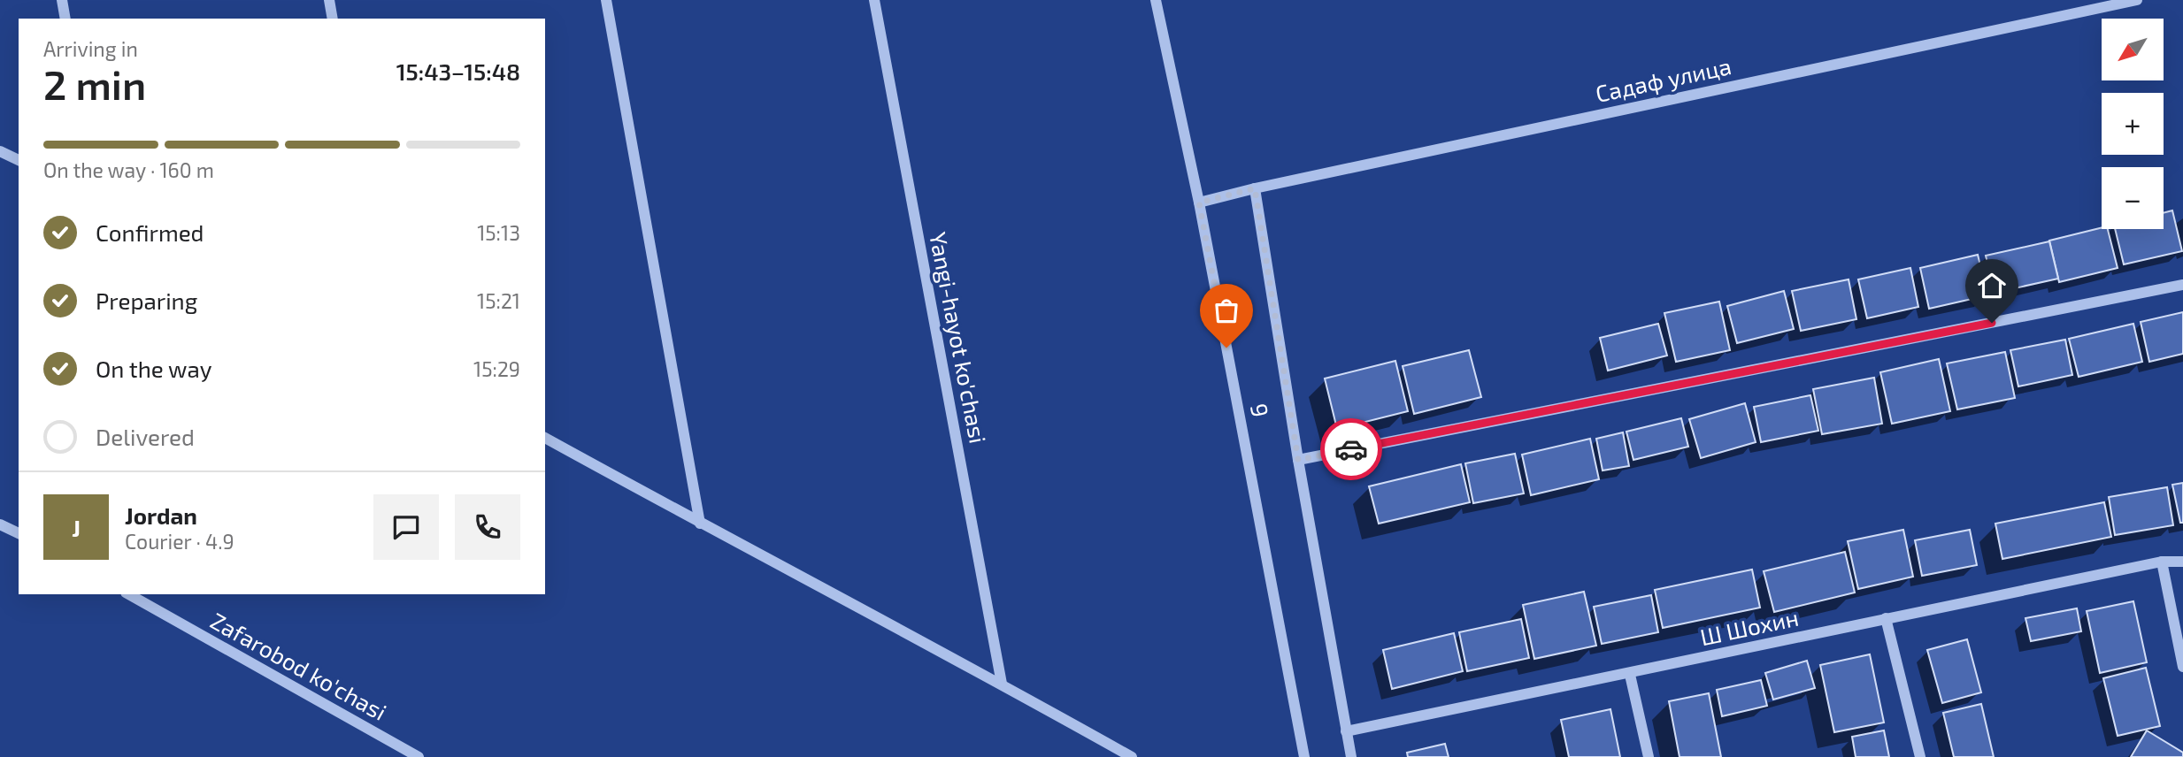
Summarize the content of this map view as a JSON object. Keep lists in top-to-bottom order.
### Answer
{
  "streets": {
    "street": [
      "Садаф улица",
      "Yangi-hayot ko'chasi",
      "9",
      "Ш Шохин",
      "Zafarobod ko'chasi"
    ]
  },
  "crossings": [
    ["Садаф улица", "9"]
  ],
  "north": "bottom left",
  "page": {
    "map_buttons": ["+", "−"],
    "heading": ["2 min", "Arriving in", "15:43–15:48"],
    "panel": ["Jordan", "Courier · 4.9"],
    "bar": "On the way · 160 m",
    "list": [
      ["Confirmed", "15:13"],
      ["Preparing", "15:21"],
      ["On the way", "15:29"],
      "Delivered"
    ],
    "round": "J"
  }
}
